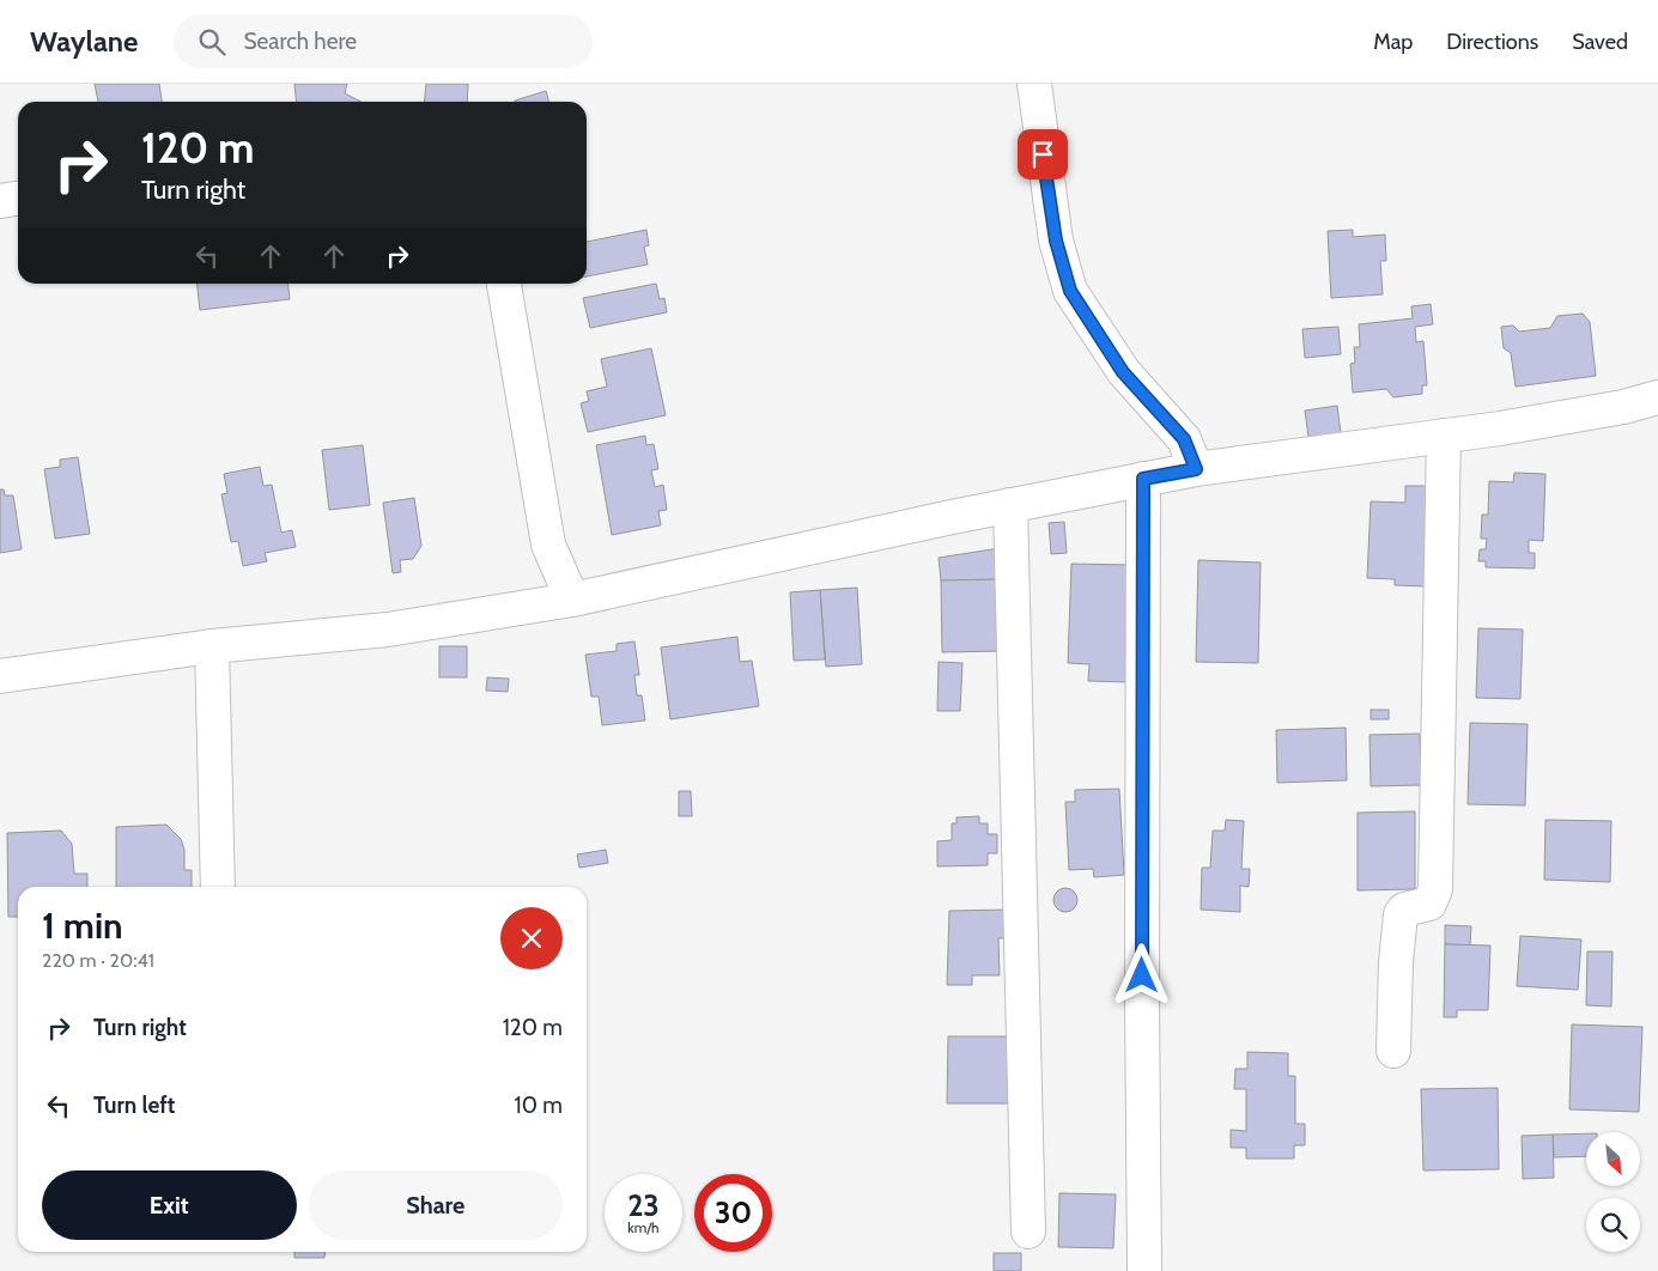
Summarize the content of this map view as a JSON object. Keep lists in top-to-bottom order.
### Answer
{
  "north": "bottom right",
  "page": {
    "header": "Waylane",
    "search": "Search here",
    "nav": ["Map", "Directions", "Saved"],
    "turn": ["120 m", "Turn right"],
    "heading": ["1 min", "220 m · 20:41"],
    "list": [
      {
        "name": "Turn right",
        "value": "120 m"
      },
      {
        "name": "Turn left",
        "value": "10 m"
      }
    ],
    "buttons": ["Exit", "Share"],
    "speed": "23 km/h",
    "limit": "30"
  }
}
